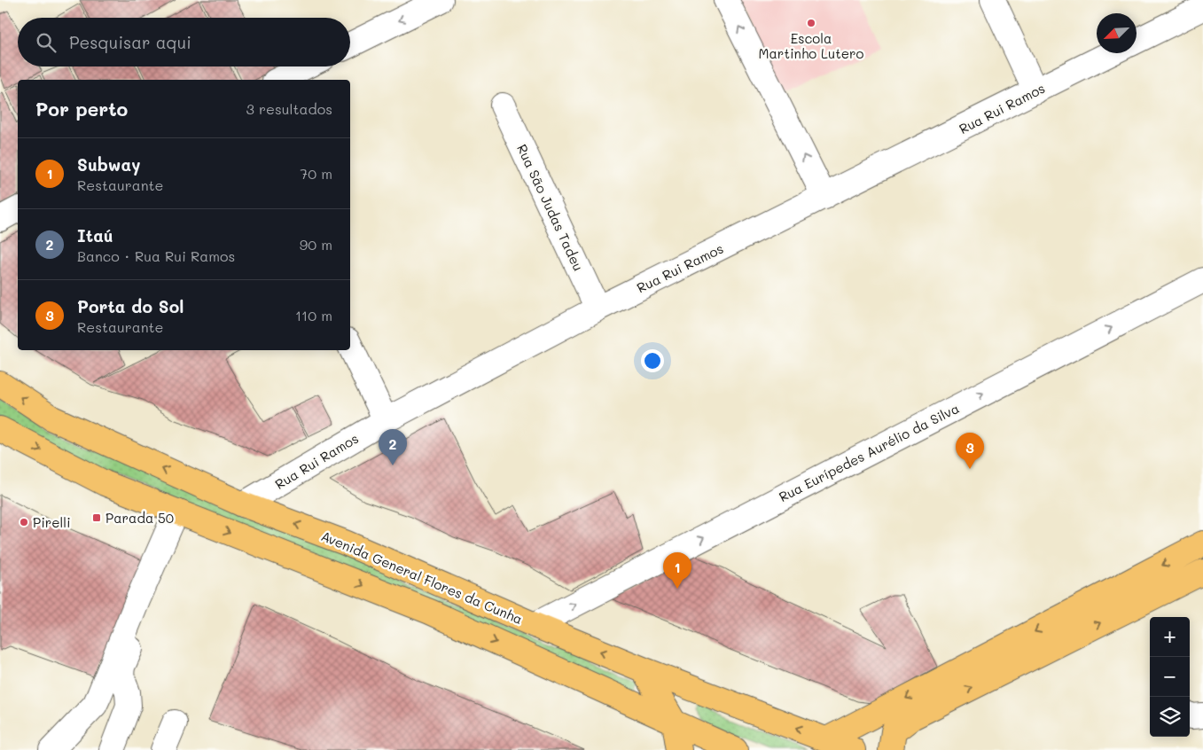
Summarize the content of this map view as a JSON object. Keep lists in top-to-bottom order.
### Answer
{
  "streets": {
    "main road": ["Avenida General Flores da Cunha"],
    "street": ["Rua Rui Ramos", "Rua São Judas Tadeu", "Rua Eurípedes Aurélio da Silva"]
  },
  "crossings": [
    ["Rua Rui Ramos", "Rua São Judas Tadeu"],
    ["Rua Rui Ramos", "Avenida General Flores da Cunha"],
    ["Rua Eurípedes Aurélio da Silva", "Avenida General Flores da Cunha"]
  ],
  "one_way": ["Rua Eurípedes Aurélio da Silva"],
  "places": {
    "other": ["Escola Martinho Lutero", "Pirelli"],
    "transit": ["Parada 50"]
  },
  "north": "bottom left",
  "page": {
    "search": "Pesquisar aqui",
    "heading": ["Por perto", "3 resultados"],
    "list": [
      {
        "mark": "1",
        "name": "Subway",
        "note": "Restaurante",
        "value": "70 m"
      },
      {
        "mark": "2",
        "name": "Itaú",
        "note": "Banco · Rua Rui Ramos",
        "value": "90 m"
      },
      {
        "mark": "3",
        "name": "Porta do Sol",
        "note": "Restaurante",
        "value": "110 m"
      }
    ],
    "pins": ["2", "3", "1"],
    "map_buttons": ["+", "−"]
  }
}
